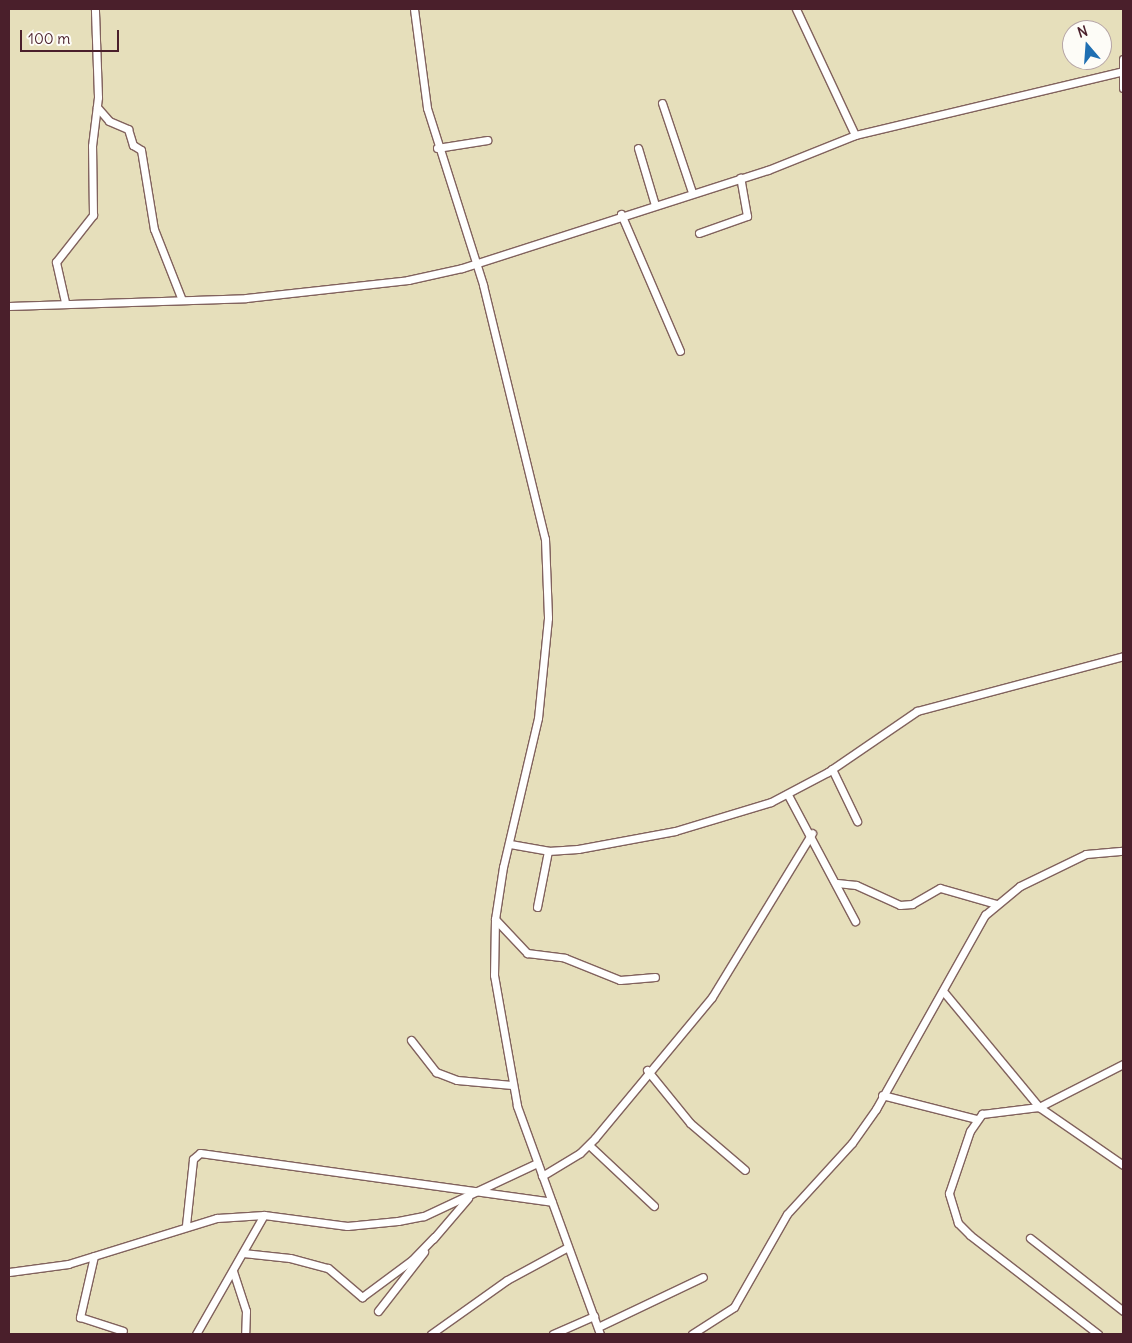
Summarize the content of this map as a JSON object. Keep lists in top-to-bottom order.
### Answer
{
  "scale_bar": "100 m",
  "north": "top"
}
